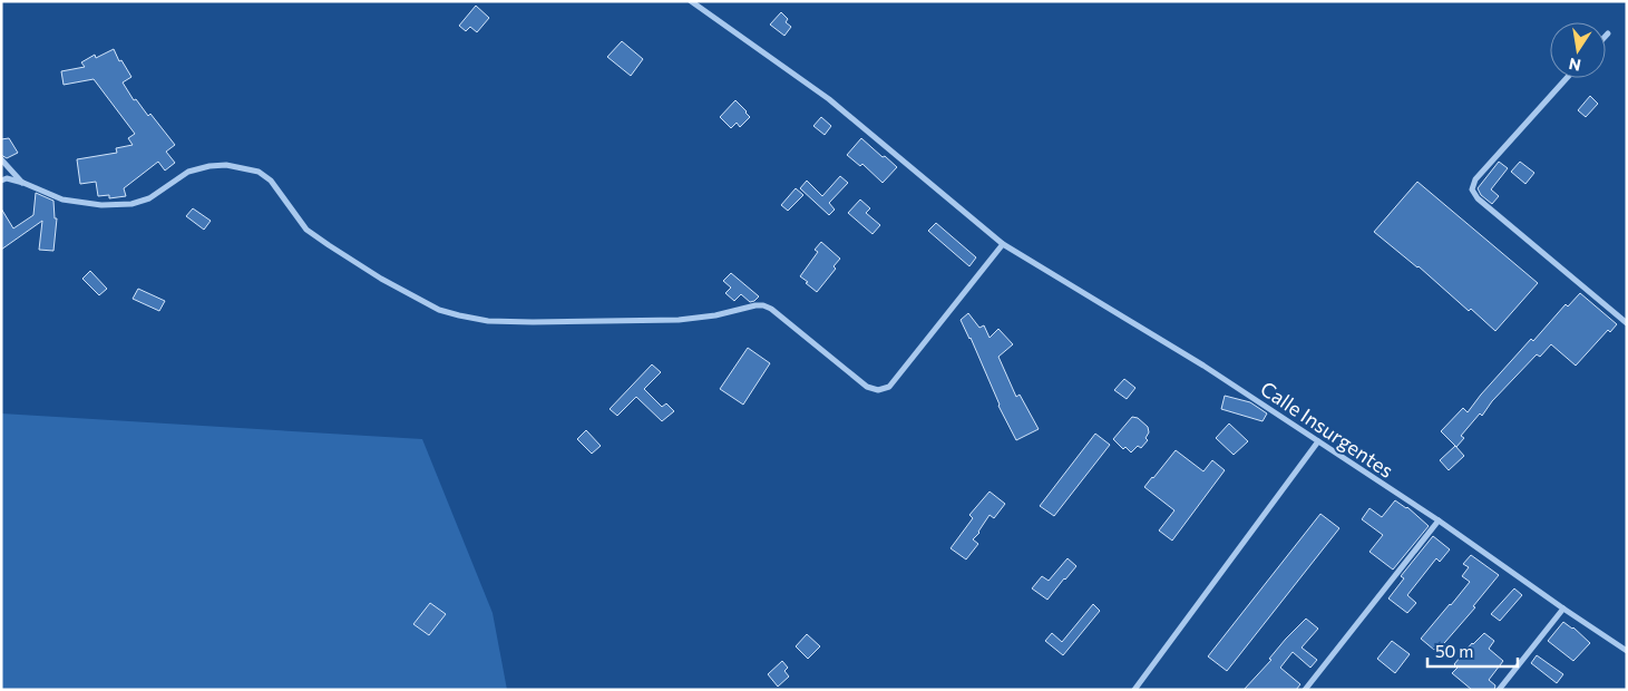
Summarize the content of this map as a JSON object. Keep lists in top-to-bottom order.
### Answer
{
  "streets": {
    "street": ["Calle Insurgentes"]
  },
  "scale_bar": "50 m",
  "north": "bottom"
}
